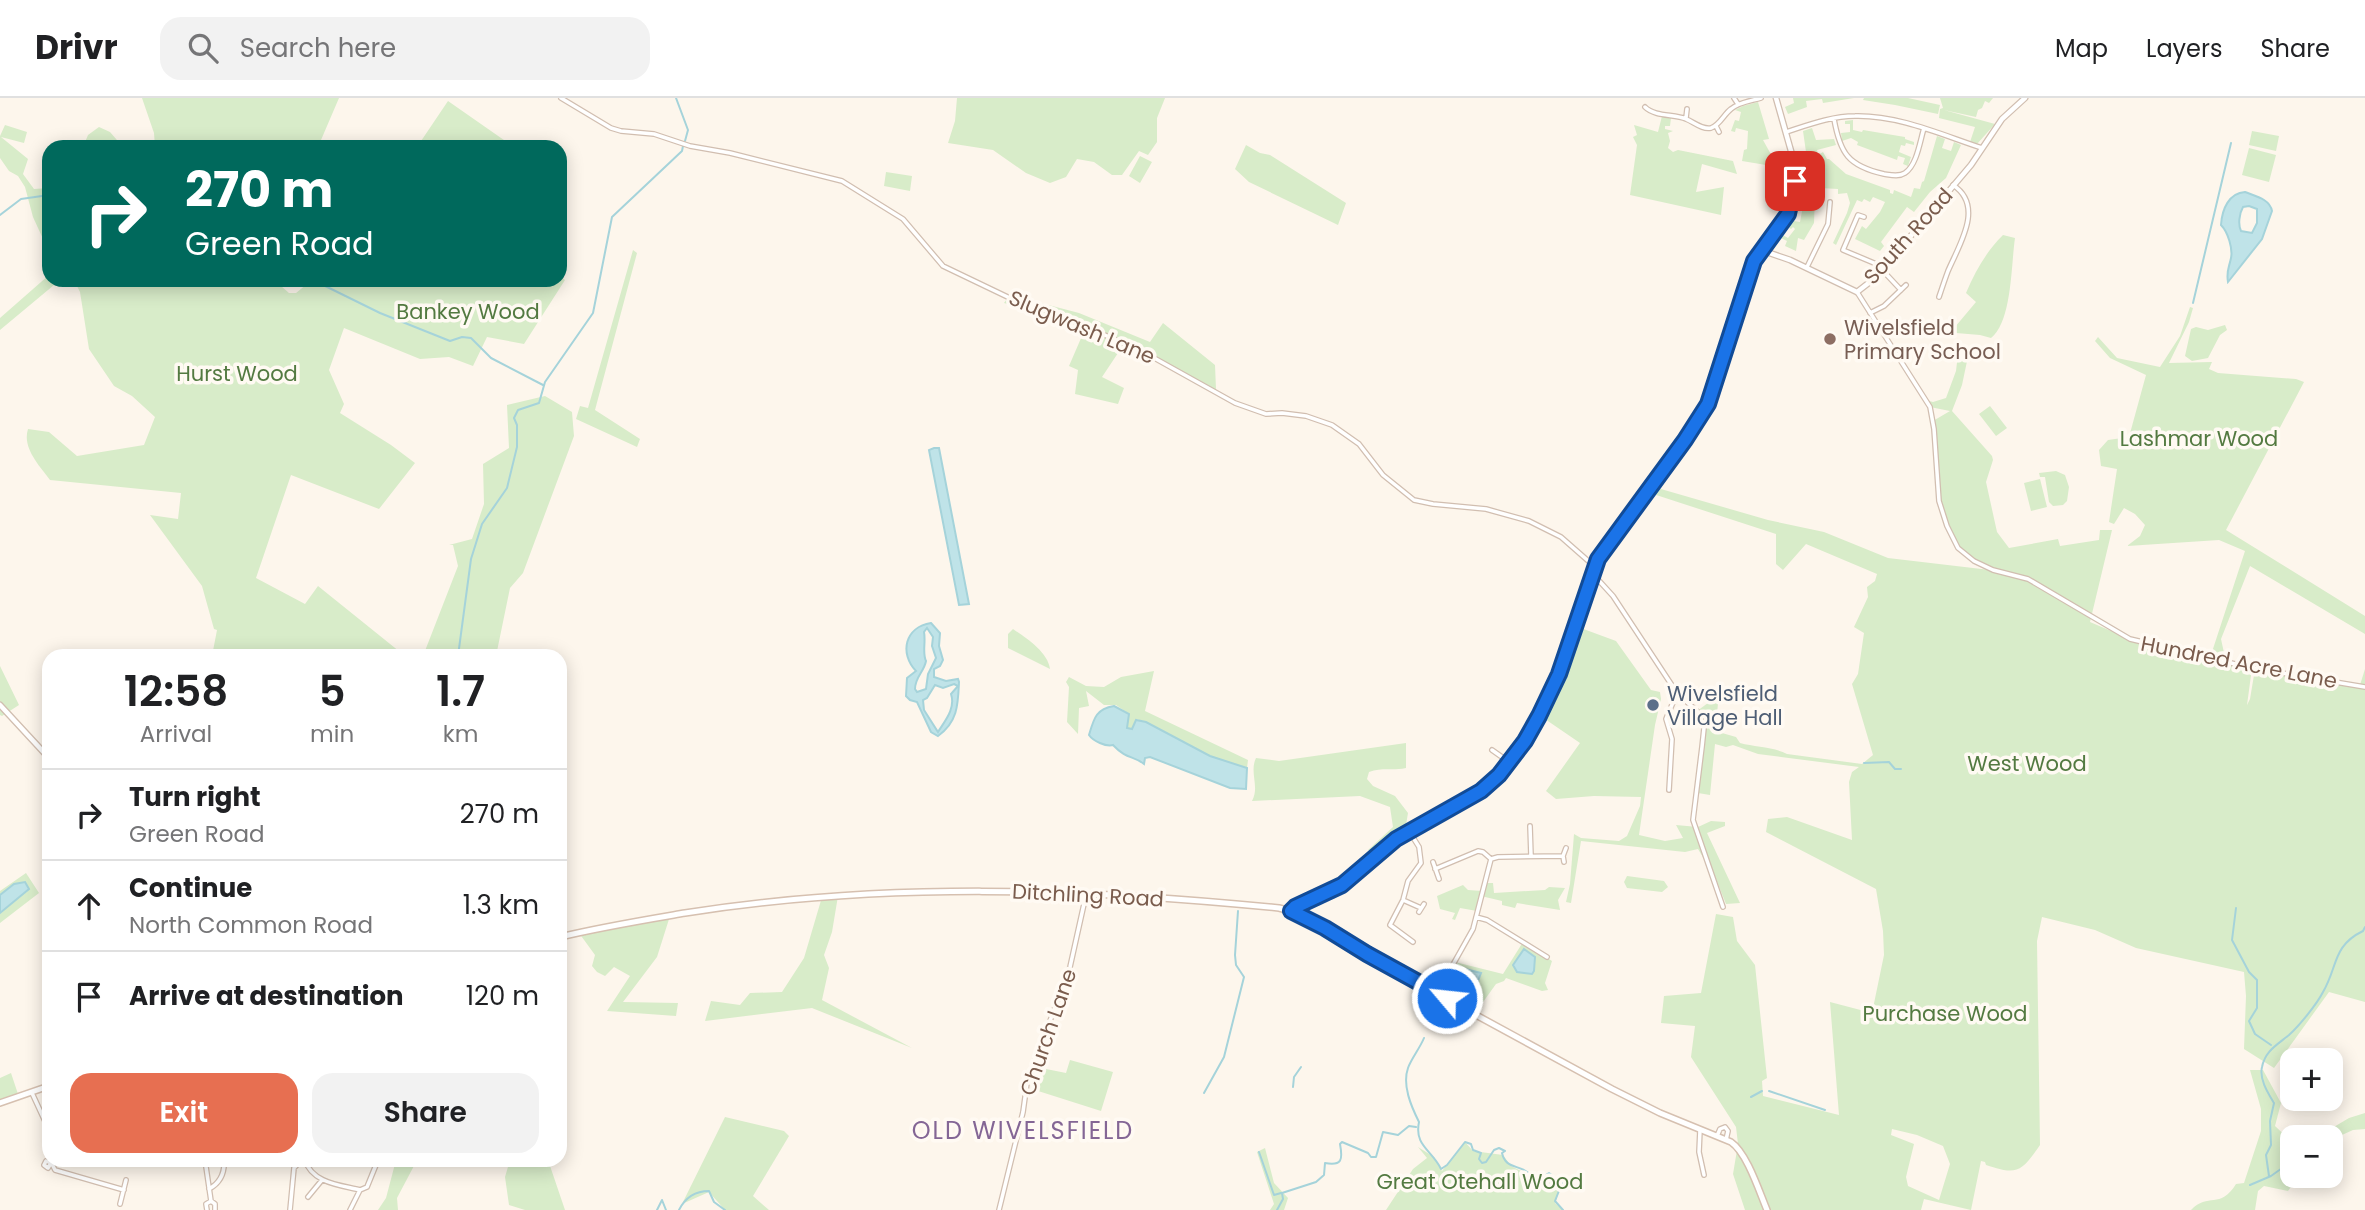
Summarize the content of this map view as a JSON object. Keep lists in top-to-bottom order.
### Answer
{
  "streets": {
    "main road": ["Ditchling Road"],
    "street": [
      "South Road",
      "Slugwash Lane",
      "Hundred Acre Lane",
      "Church Lane"
    ]
  },
  "crossings": [
    ["South Road", "Hundred Acre Lane"],
    ["Ditchling Road", "Church Lane"]
  ],
  "districts": ["OLD WIVELSFIELD"],
  "parks": [
    "Bankey Wood",
    "Hurst Wood",
    "Lashmar Wood",
    "West Wood",
    "Purchase Wood",
    "Great Otehall Wood"
  ],
  "places": ["Wivelsfield Primary School", "Wivelsfield Village Hall"],
  "page": {
    "header": "Drivr",
    "search": "Search here",
    "nav": ["Map", "Layers", "Share"],
    "turn": ["270 m", "Green Road"],
    "eta": [
      "12:58",
      "Arrival",
      "5",
      "min",
      "1.7",
      "km"
    ],
    "list": [
      {
        "name": "Turn right",
        "note": "Green Road",
        "value": "270 m"
      },
      {
        "name": "Continue",
        "note": "North Common Road",
        "value": "1.3 km"
      },
      {
        "name": "Arrive at destination",
        "value": "120 m"
      }
    ],
    "map_buttons": ["+", "−"],
    "buttons": ["Exit", "Share"]
  }
}
